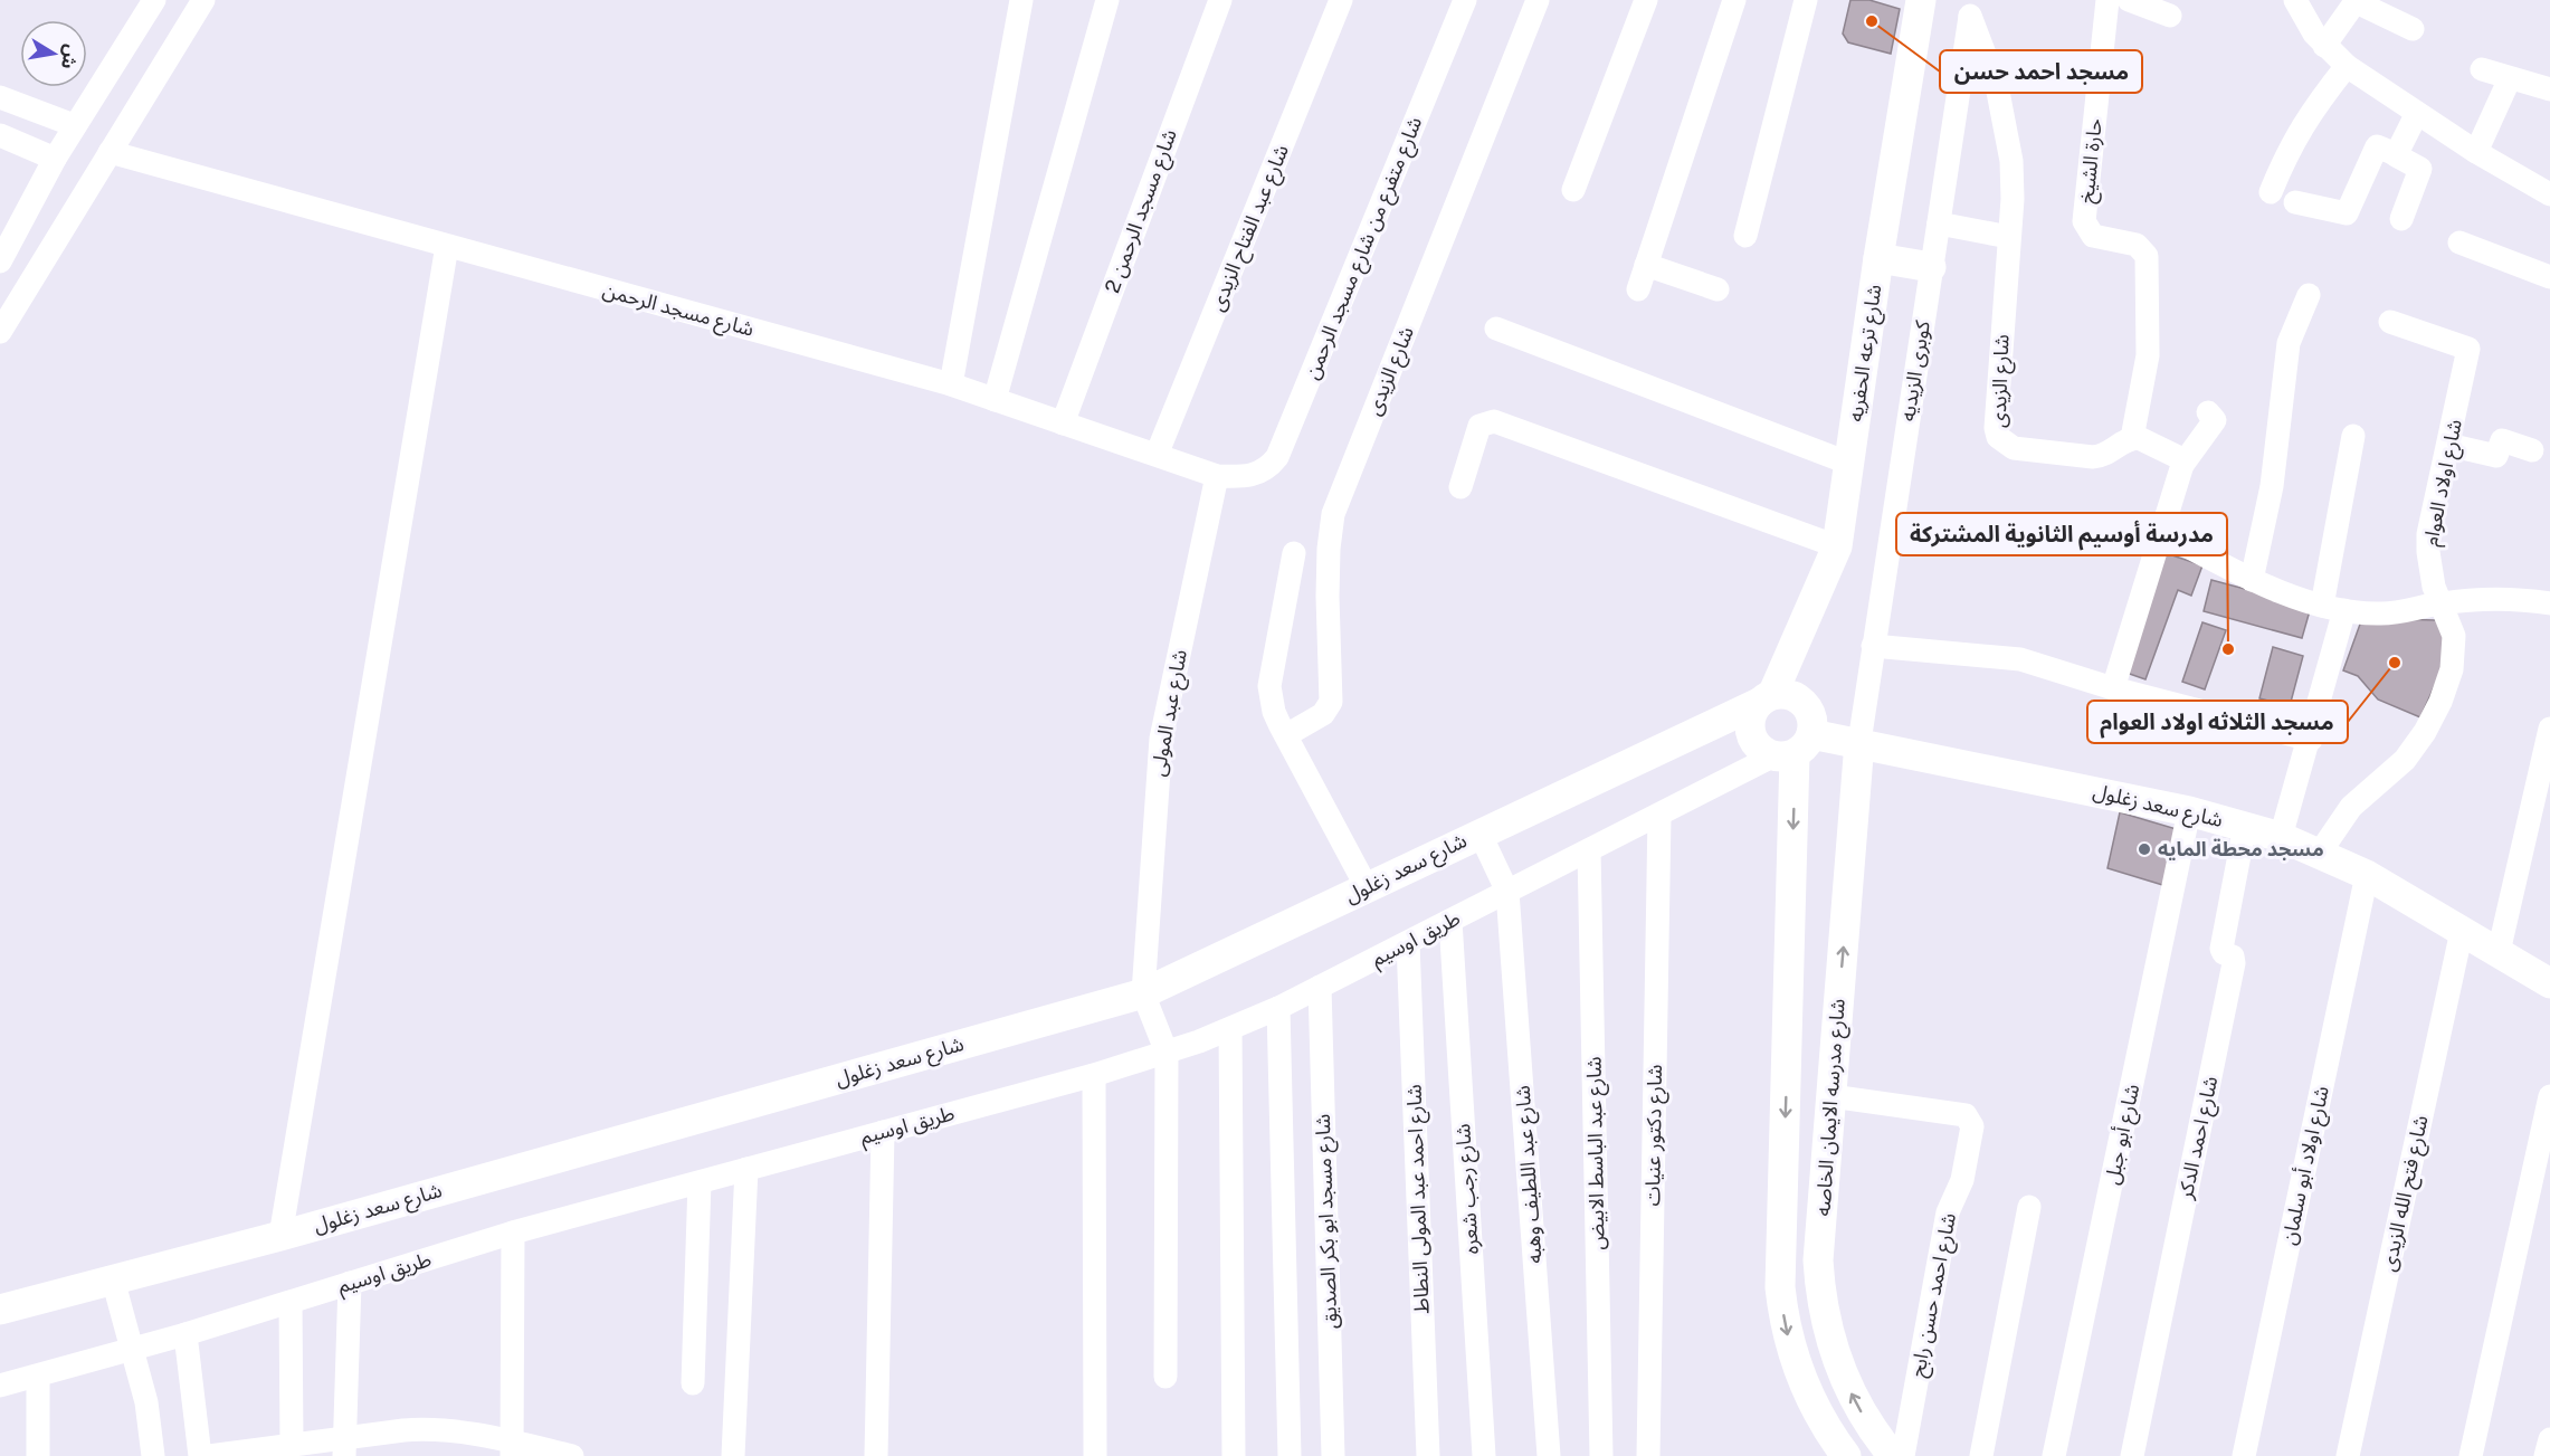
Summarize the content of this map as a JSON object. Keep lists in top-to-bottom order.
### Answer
{
  "streets": {
    "street": [
      "حارة الشيخ",
      "شارع مسجد الرحمن 2",
      "شارع عبد الفتاح الزيدى",
      "شارع متفرع من شارع مسجد الرحمن",
      "شارع مسجد الرحمن",
      "شارع ترعه الحفريه",
      "شارع الزيدى",
      "كوبرى الزيديه",
      "شارع اولاد العوام",
      "شارع عبد المولى",
      "شارع سعد زغلول",
      "طريق اوسيم",
      "شارع مدرسه الايمان الخاصه",
      "شارع أبو جبل",
      "شارع دكتور عنيات",
      "شارع احمد الدكر",
      "شارع عبد الباسط الابيض",
      "شارع اولاد أبو سلمان",
      "شارع عبد اللطيف وهبه",
      "شارع رجب شعره",
      "شارع فتح الله الزيدى",
      "شارع احمد عبد المولى النطاط",
      "شارع مسجد ابو بكر الصديق",
      "شارع احمد حسن رابح"
    ]
  },
  "crossings": [
    ["حارة الشيخ", "شارع الزيدى"],
    ["شارع مسجد الرحمن 2", "شارع مسجد الرحمن"],
    ["شارع عبد الفتاح الزيدى", "شارع مسجد الرحمن"],
    ["شارع متفرع من شارع مسجد الرحمن", "شارع مسجد الرحمن"],
    ["شارع مسجد الرحمن", "شارع عبد المولى"],
    ["شارع ترعه الحفريه", "شارع سعد زغلول"],
    ["شارع ترعه الحفريه", "طريق اوسيم"],
    ["شارع ترعه الحفريه", "شارع مدرسه الايمان الخاصه"],
    ["شارع الزيدى", "كوبرى الزيديه"],
    ["كوبرى الزيديه", "شارع سعد زغلول"],
    ["كوبرى الزيديه", "شارع مدرسه الايمان الخاصه"],
    ["شارع اولاد العوام", "شارع سعد زغلول"],
    ["شارع عبد المولى", "شارع سعد زغلول"],
    ["شارع سعد زغلول", "طريق اوسيم"],
    ["شارع سعد زغلول", "شارع مدرسه الايمان الخاصه"],
    ["شارع سعد زغلول", "شارع أبو جبل"],
    ["شارع سعد زغلول", "شارع احمد الدكر"],
    ["شارع سعد زغلول", "شارع اولاد أبو سلمان"],
    ["شارع سعد زغلول", "شارع فتح الله الزيدى"],
    ["طريق اوسيم", "شارع مدرسه الايمان الخاصه"],
    ["طريق اوسيم", "شارع دكتور عنيات"],
    ["طريق اوسيم", "شارع عبد الباسط الابيض"],
    ["طريق اوسيم", "شارع عبد اللطيف وهبه"],
    ["طريق اوسيم", "شارع رجب شعره"],
    ["طريق اوسيم", "شارع احمد عبد المولى النطاط"],
    ["طريق اوسيم", "شارع مسجد ابو بكر الصديق"],
    ["شارع مدرسه الايمان الخاصه", "شارع احمد حسن رابح"]
  ],
  "places": [
    "مسجد احمد حسن",
    "مدرسة أوسيم الثانوية المشتركة",
    "مسجد الثلاثه اولاد العوام",
    "مسجد محطة المايه"
  ],
  "north": "right"
}
